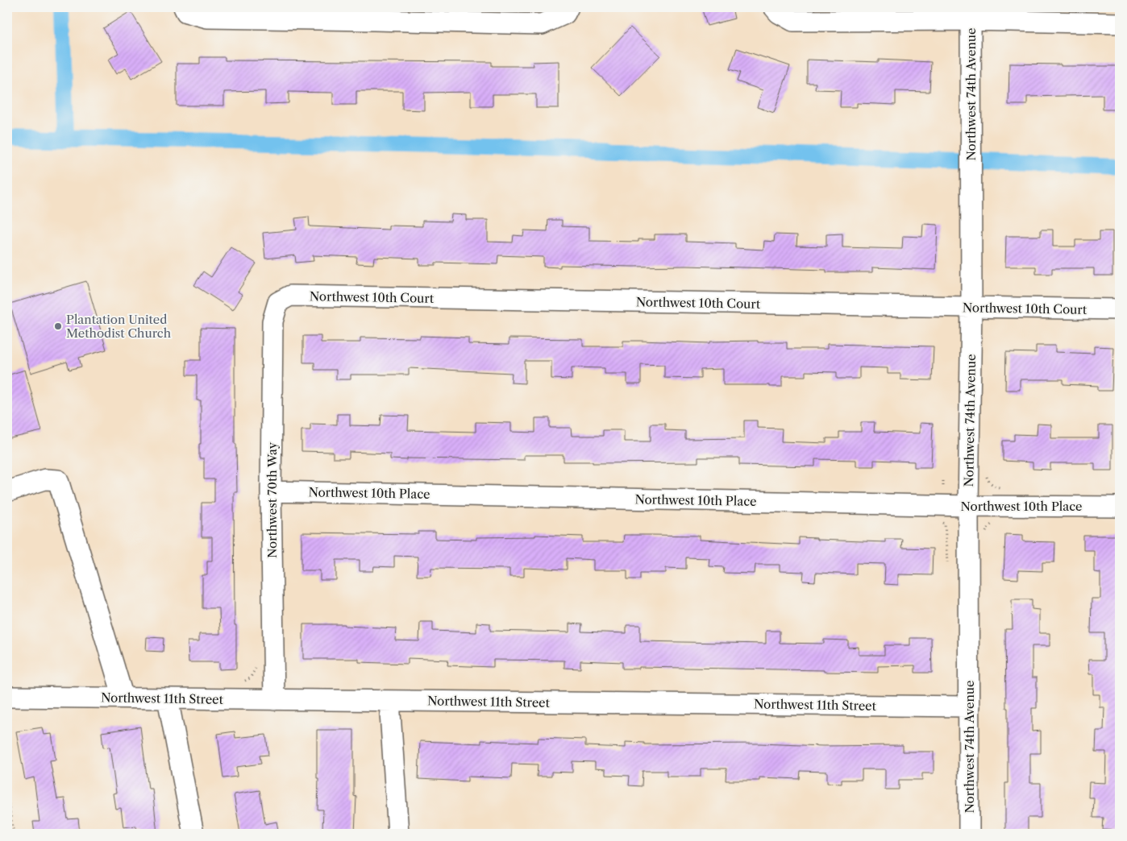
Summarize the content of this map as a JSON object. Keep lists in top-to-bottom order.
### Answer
{
  "streets": {
    "street": [
      "Northwest 74th Avenue",
      "Northwest 10th Court",
      "Northwest 10th Place",
      "Northwest 70th Way",
      "Northwest 11th Street"
    ]
  },
  "crossings": [
    ["Northwest 74th Avenue", "Northwest 10th Court"],
    ["Northwest 74th Avenue", "Northwest 10th Place"],
    ["Northwest 74th Avenue", "Northwest 11th Street"],
    ["Northwest 10th Court", "Northwest 70th Way"],
    ["Northwest 10th Place", "Northwest 70th Way"],
    ["Northwest 70th Way", "Northwest 11th Street"]
  ],
  "places": ["Plantation United Methodist Church"]
}
